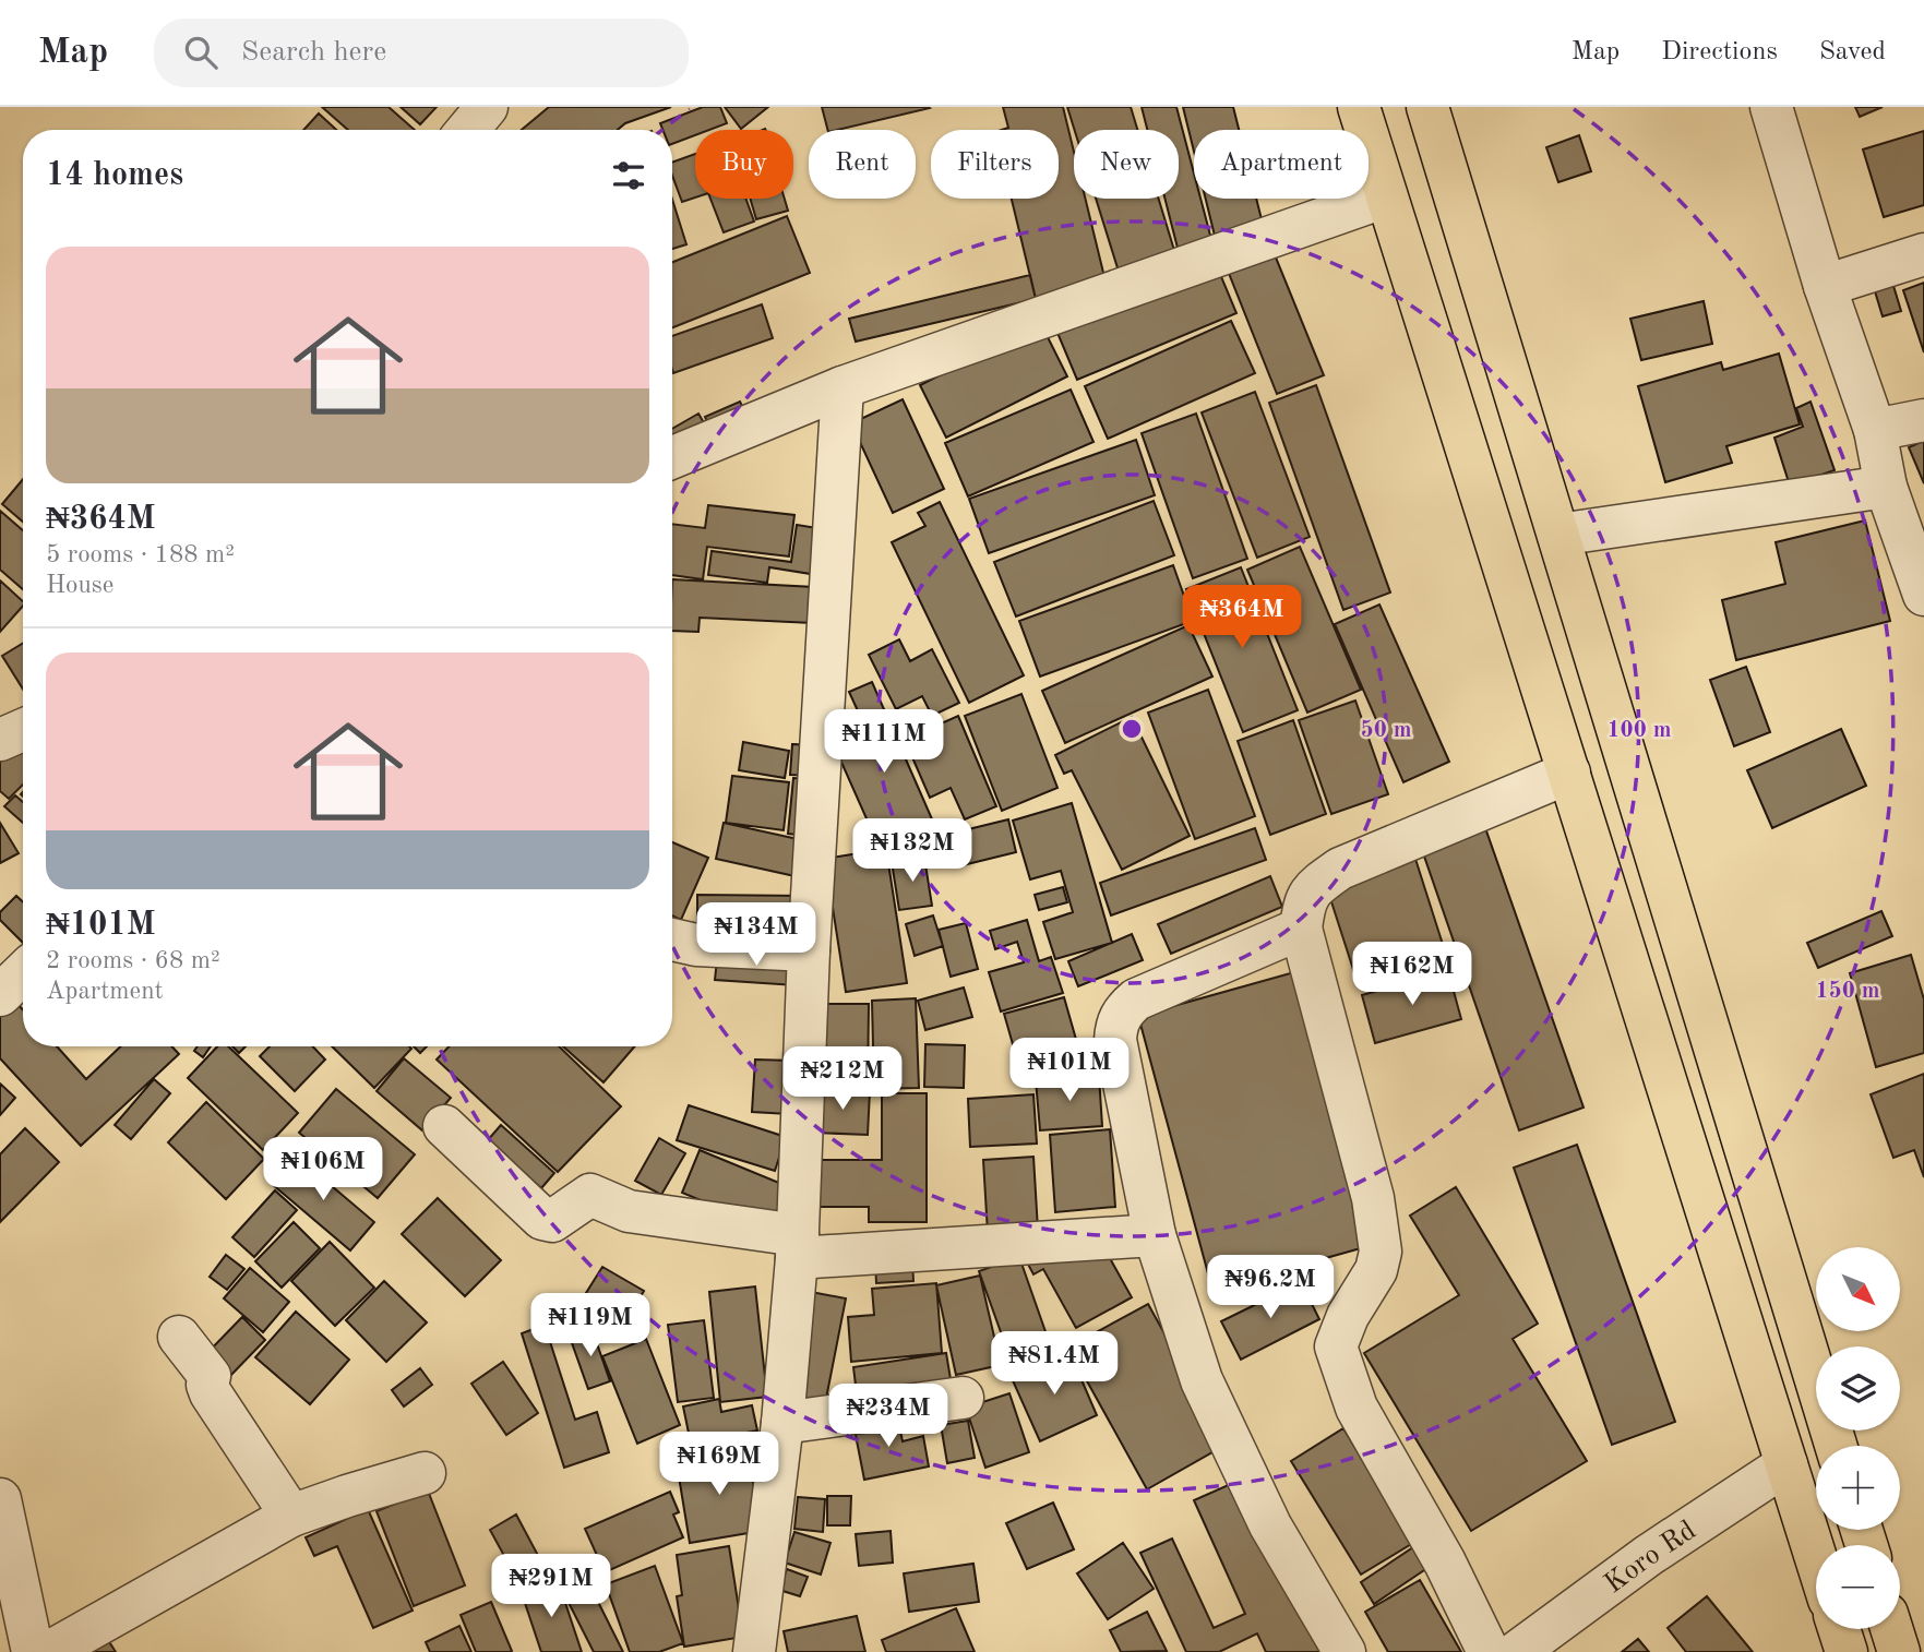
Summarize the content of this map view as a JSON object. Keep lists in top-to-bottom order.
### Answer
{
  "streets": {
    "street": ["Koro Rd"]
  },
  "north": "bottom right",
  "page": {
    "header": "Map",
    "search": "Search here",
    "nav": ["Map", "Directions", "Saved"],
    "chip": [
      "Buy",
      "Rent",
      "Filters",
      "New",
      "Apartment"
    ],
    "heading": "14 homes",
    "list": [
      {
        "name": "₦364M",
        "note": "5 rooms · 188 m² · House"
      },
      {
        "name": "₦101M",
        "note": "2 rooms · 68 m² · Apartment"
      }
    ],
    "price": [
      "₦364M",
      "₦111M",
      "₦132M",
      "₦134M",
      "₦162M",
      "₦101M",
      "₦212M",
      "₦106M",
      "₦96.2M",
      "₦119M",
      "₦81.4M",
      "₦234M",
      "₦169M",
      "₦291M"
    ],
    "map_buttons": ["+", "−"]
  },
  "rings": ["50 m", "100 m", "150 m"]
}
